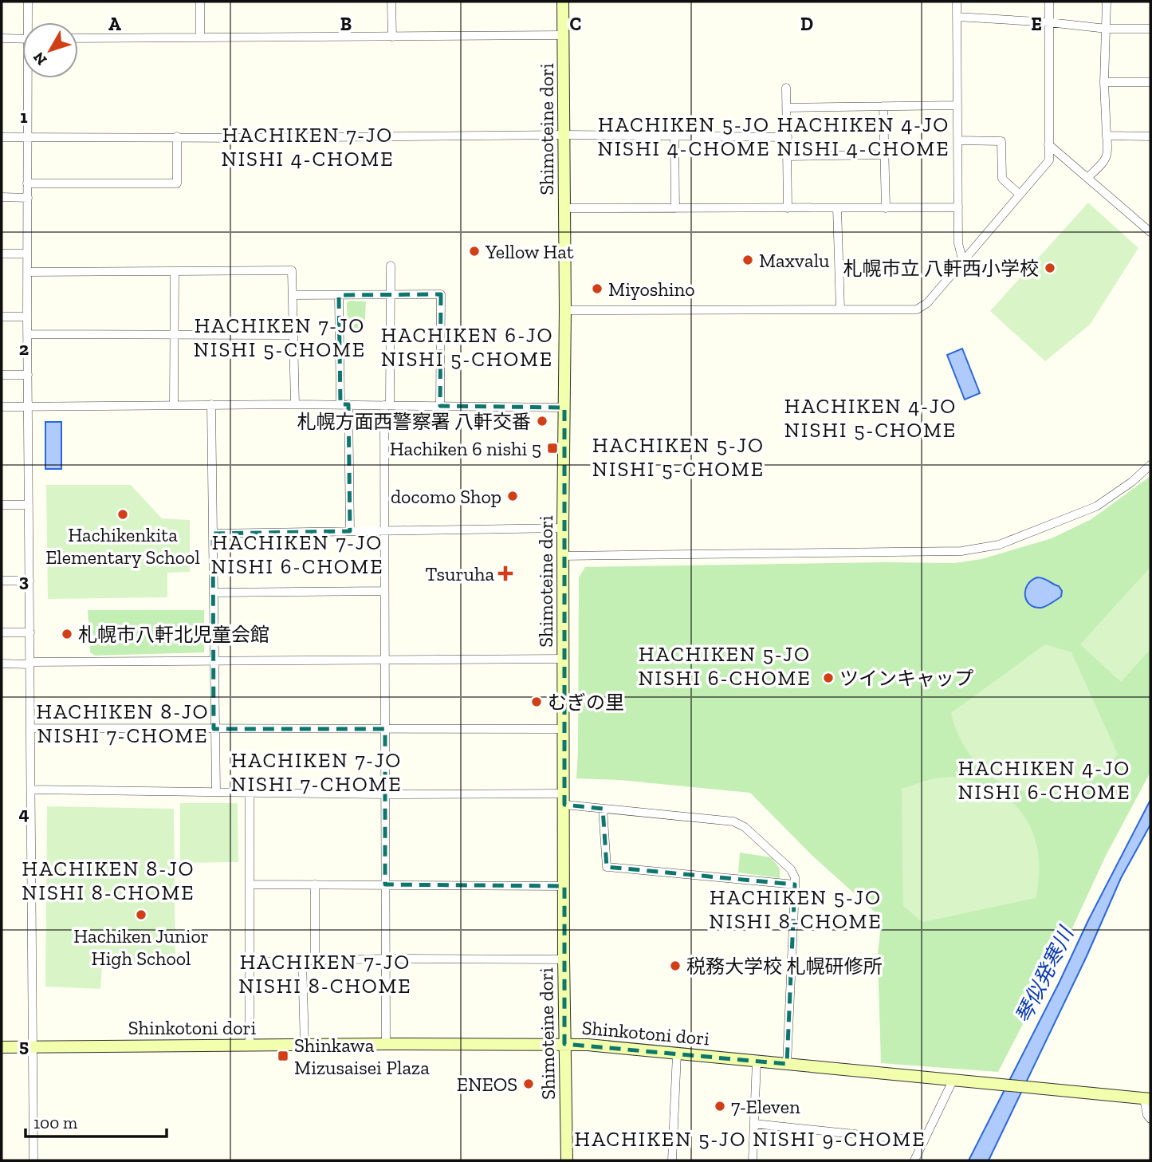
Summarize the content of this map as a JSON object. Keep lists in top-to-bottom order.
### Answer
{
  "streets": {
    "main road": ["Shimoteine dori", "Shinkotoni dori"]
  },
  "crossings": [
    ["Shimoteine dori", "Shinkotoni dori"]
  ],
  "districts": [
    "HACHIKEN 5-JO NISHI 4-CHOME",
    "HACHIKEN 4-JO NISHI 4-CHOME",
    "HACHIKEN 7-JO NISHI 4-CHOME",
    "HACHIKEN 7-JO NISHI 5-CHOME",
    "HACHIKEN 6-JO NISHI 5-CHOME",
    "HACHIKEN 4-JO NISHI 5-CHOME",
    "HACHIKEN 5-JO NISHI 5-CHOME",
    "HACHIKEN 7-JO NISHI 6-CHOME",
    "HACHIKEN 5-JO NISHI 6-CHOME",
    "HACHIKEN 8-JO NISHI 7-CHOME",
    "HACHIKEN 7-JO NISHI 7-CHOME",
    "HACHIKEN 4-JO NISHI 6-CHOME",
    "HACHIKEN 8-JO NISHI 8-CHOME",
    "HACHIKEN 5-JO NISHI 8-CHOME",
    "HACHIKEN 7-JO NISHI 8-CHOME",
    "HACHIKEN 5-JO NISHI 9-CHOME"
  ],
  "water": ["琴似発寒川"],
  "places": {
    "other": [
      "Yellow Hat",
      "Maxvalu",
      "札幌市立 八軒西小学校",
      "Miyoshino",
      "札幌方面西警察署 八軒交番",
      "docomo Shop",
      "Hachikenkita Elementary School",
      "札幌市八軒北児童会館",
      "ツインキャップ",
      "むぎの里",
      "Hachiken Junior High School",
      "税務大学校 札幌研修所",
      "ENEOS",
      "7-Eleven"
    ],
    "transit": ["Hachiken 6 nishi 5", "Shinkawa Mizusaisei Plaza"],
    "health": ["Tsuruha"]
  },
  "scale_bar": "100 m",
  "north": "bottom left",
  "grid": {
    "columns": [
      "A",
      "B",
      "C",
      "D",
      "E"
    ],
    "rows": [
      "1",
      "2",
      "3",
      "4",
      "5"
    ]
  }
}
